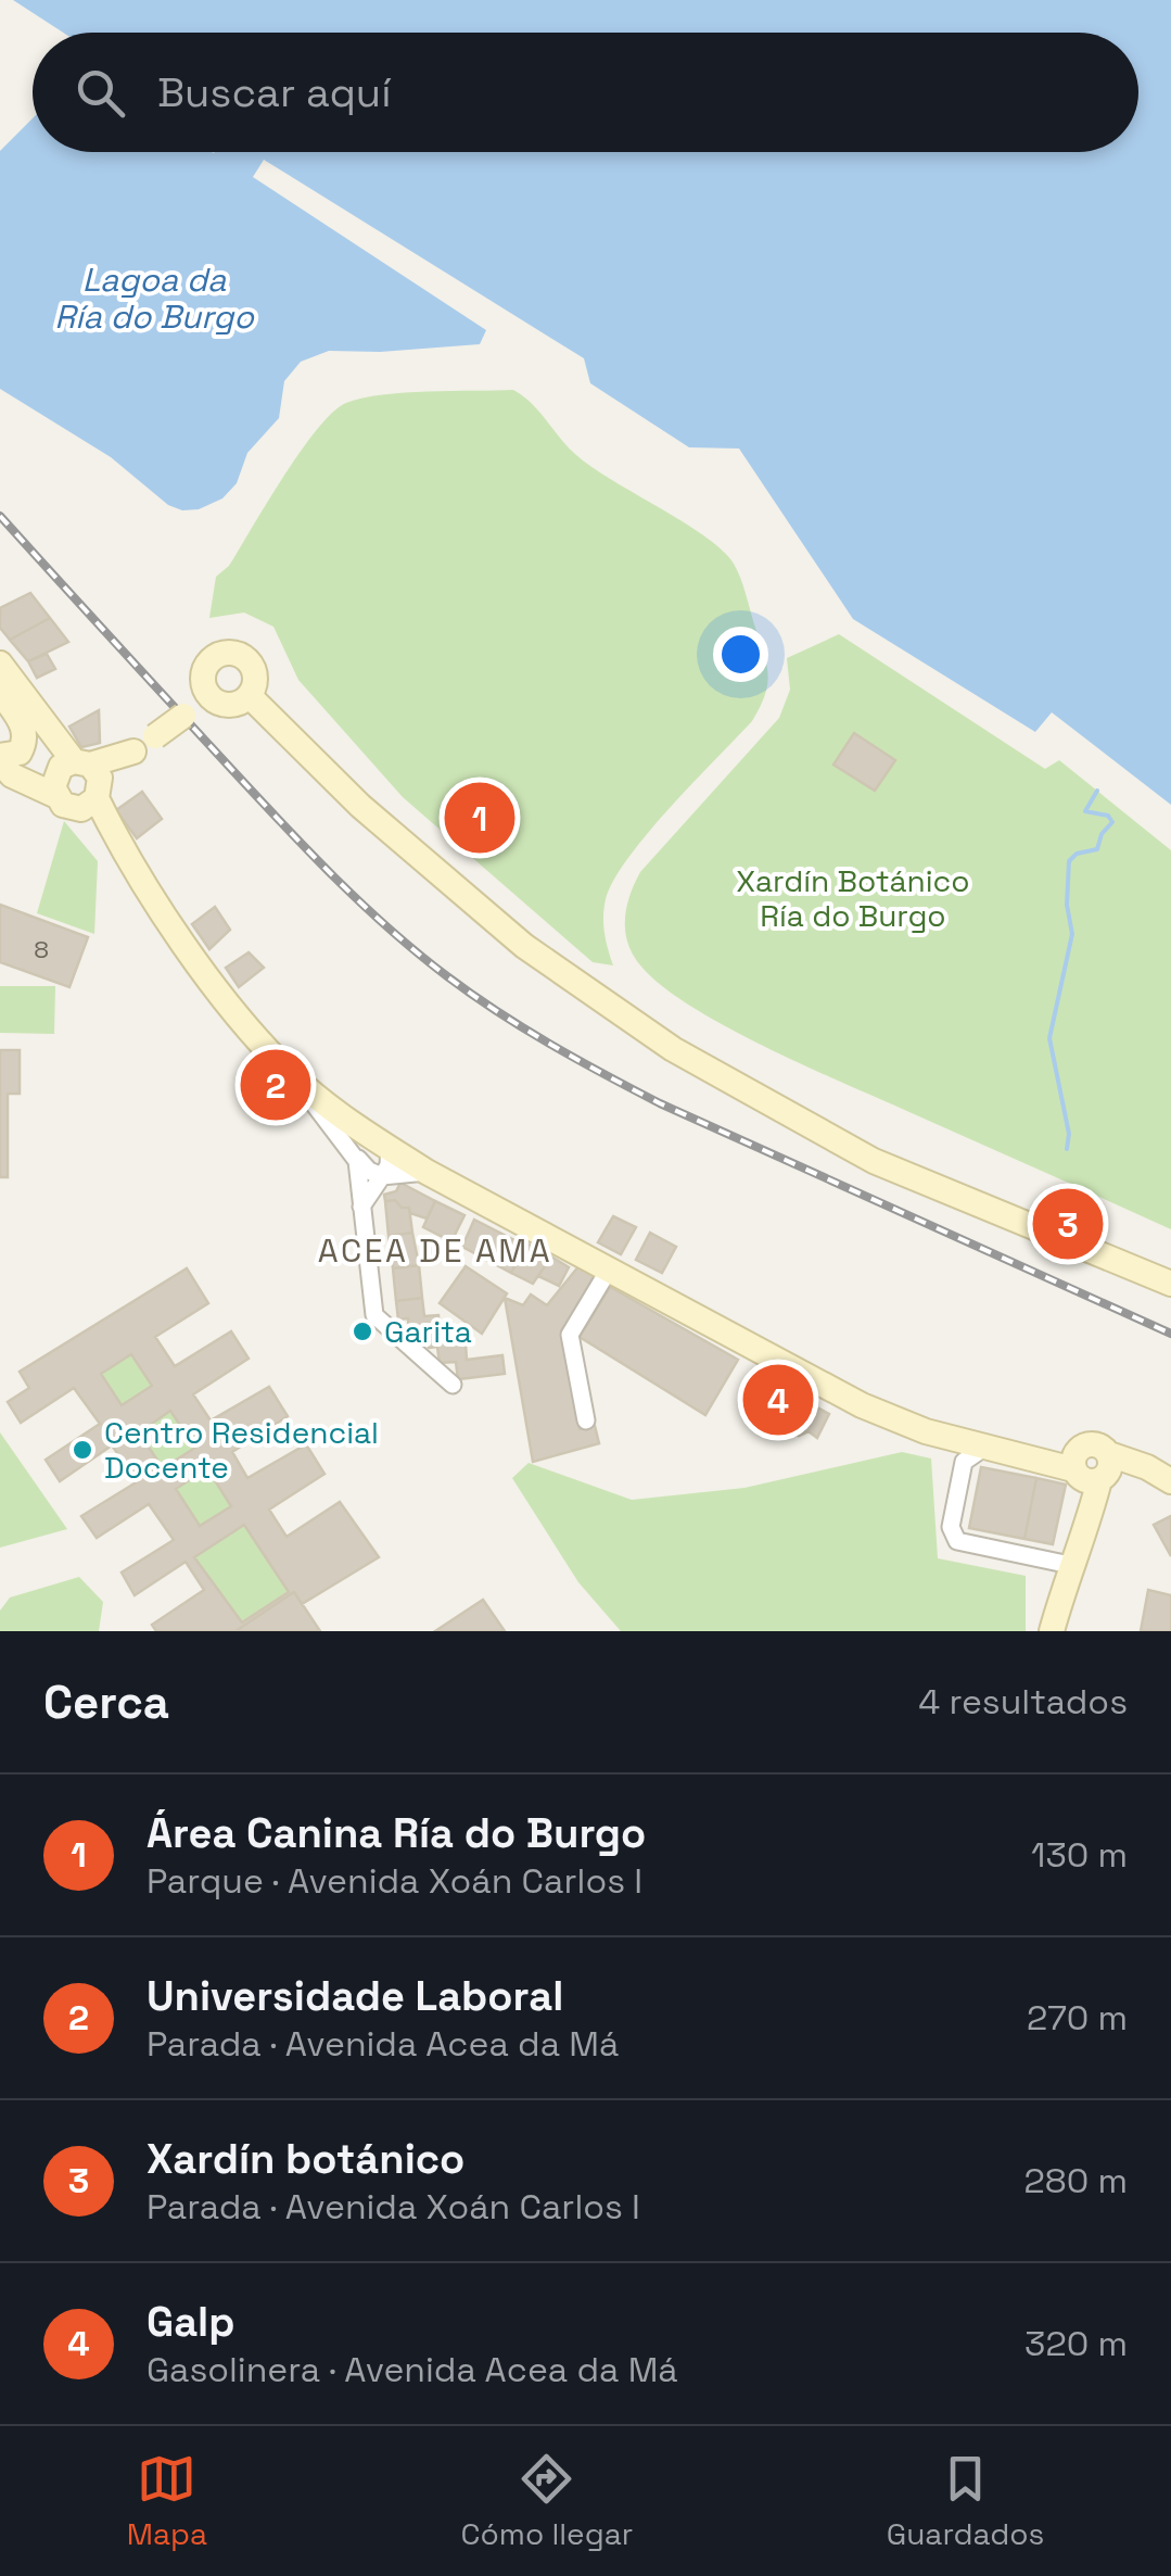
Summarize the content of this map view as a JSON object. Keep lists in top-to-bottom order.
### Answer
{
  "districts": ["ACEA DE AMA"],
  "water": ["Lagoa da Ría do Burgo"],
  "parks": ["Xardín Botánico Ría do Burgo"],
  "places": ["Garita", "Centro Residencial Docente"],
  "house_numbers": ["8"],
  "page": {
    "search": "Buscar aquí",
    "pins": [
      "1",
      "2",
      "3",
      "4"
    ],
    "heading": ["Cerca", "4 resultados"],
    "list": [
      {
        "mark": "1",
        "name": "Área Canina Ría do Burgo",
        "note": "Parque · Avenida Xoán Carlos I",
        "value": "130 m"
      },
      {
        "mark": "2",
        "name": "Universidade Laboral",
        "note": "Parada · Avenida Acea da Má",
        "value": "270 m"
      },
      {
        "mark": "3",
        "name": "Xardín botánico",
        "note": "Parada · Avenida Xoán Carlos I",
        "value": "280 m"
      },
      {
        "mark": "4",
        "name": "Galp",
        "note": "Gasolinera · Avenida Acea da Má",
        "value": "320 m"
      }
    ],
    "nav": ["Mapa", "Cómo llegar", "Guardados"]
  }
}
